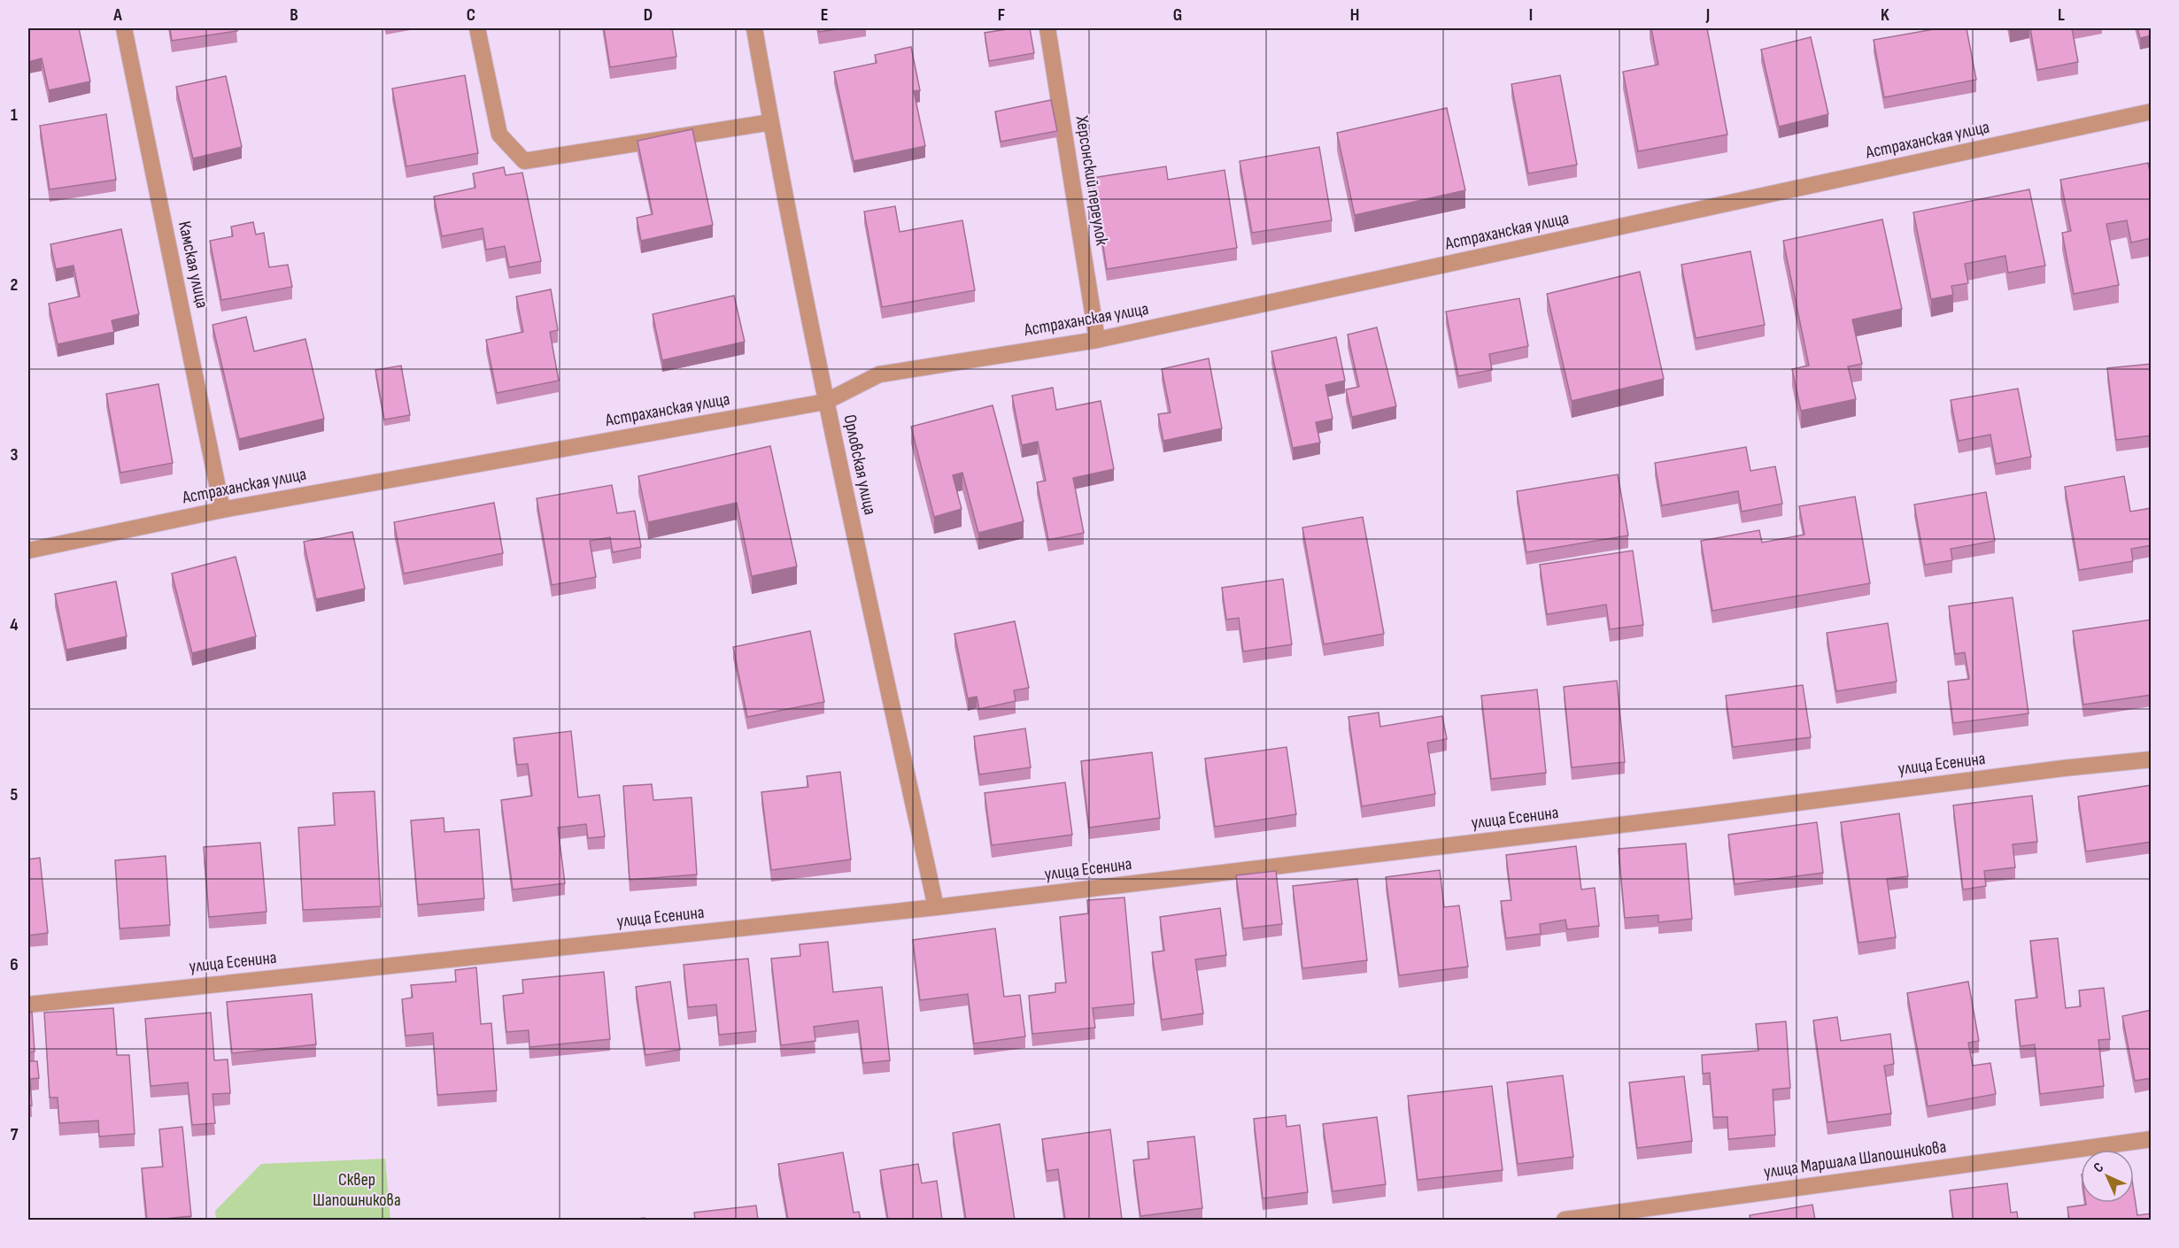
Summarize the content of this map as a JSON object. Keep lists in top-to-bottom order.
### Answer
{
  "streets": {
    "street": [
      "Астраханская улица",
      "Херсонский переулок",
      "Камская улица",
      "Орловская улица",
      "улица Есенина",
      "улица Маршала Шапошникова"
    ]
  },
  "crossings": [
    ["Астраханская улица", "Херсонский переулок"],
    ["Астраханская улица", "Камская улица"],
    ["Астраханская улица", "Орловская улица"],
    ["Орловская улица", "улица Есенина"]
  ],
  "parks": ["Сквер Шапошникова"],
  "north": "top left",
  "grid": {
    "columns": [
      "A",
      "B",
      "C",
      "D",
      "E",
      "F",
      "G",
      "H",
      "I",
      "J",
      "K",
      "L"
    ],
    "rows": [
      "1",
      "2",
      "3",
      "4",
      "5",
      "6",
      "7"
    ]
  }
}
